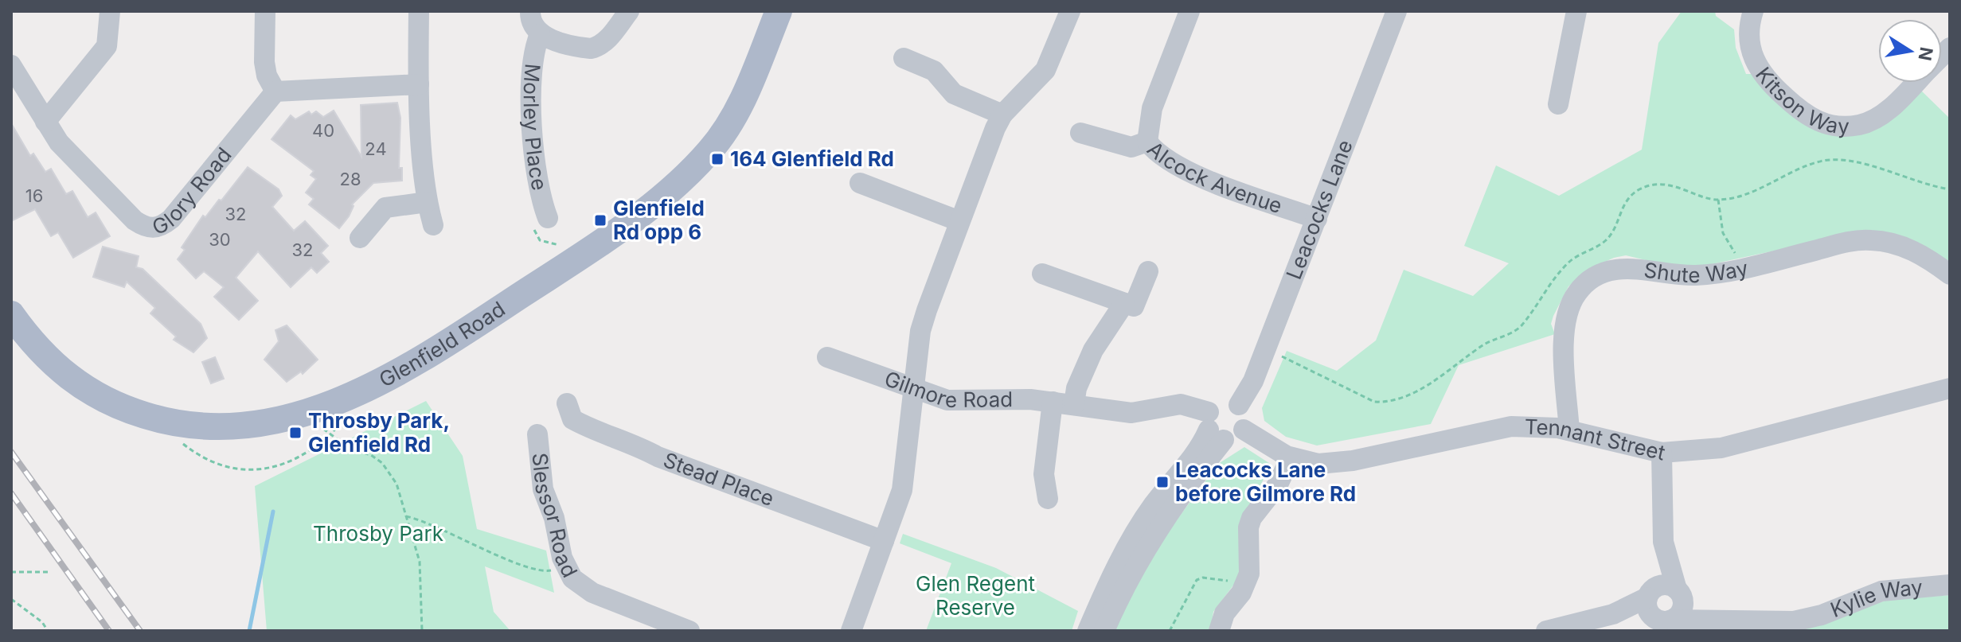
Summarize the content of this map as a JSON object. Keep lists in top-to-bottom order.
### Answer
{
  "streets": {
    "main road": ["Glenfield Road"],
    "street": [
      "Kitson Way",
      "Morley Place",
      "Alcock Avenue",
      "Glory Road",
      "Leacocks Lane",
      "Shute Way",
      "Gilmore Road",
      "Tennant Street",
      "Stead Place",
      "Slessor Road",
      "Kylie Way"
    ]
  },
  "crossings": [
    ["Alcock Avenue", "Leacocks Lane"],
    ["Leacocks Lane", "Gilmore Road"],
    ["Leacocks Lane", "Tennant Street"],
    ["Shute Way", "Tennant Street"],
    ["Gilmore Road", "Tennant Street"]
  ],
  "parks": ["Throsby Park", "Glen Regent Reserve"],
  "places": {
    "transit": [
      "164 Glenfield Rd",
      "Glenfield Rd opp 6",
      "Throsby Park, Glenfield Rd",
      "Leacocks Lane before Gilmore Rd"
    ]
  },
  "house_numbers": [
    "40",
    "24",
    "28",
    "16",
    "32",
    "30",
    "32"
  ],
  "north": "right"
}
